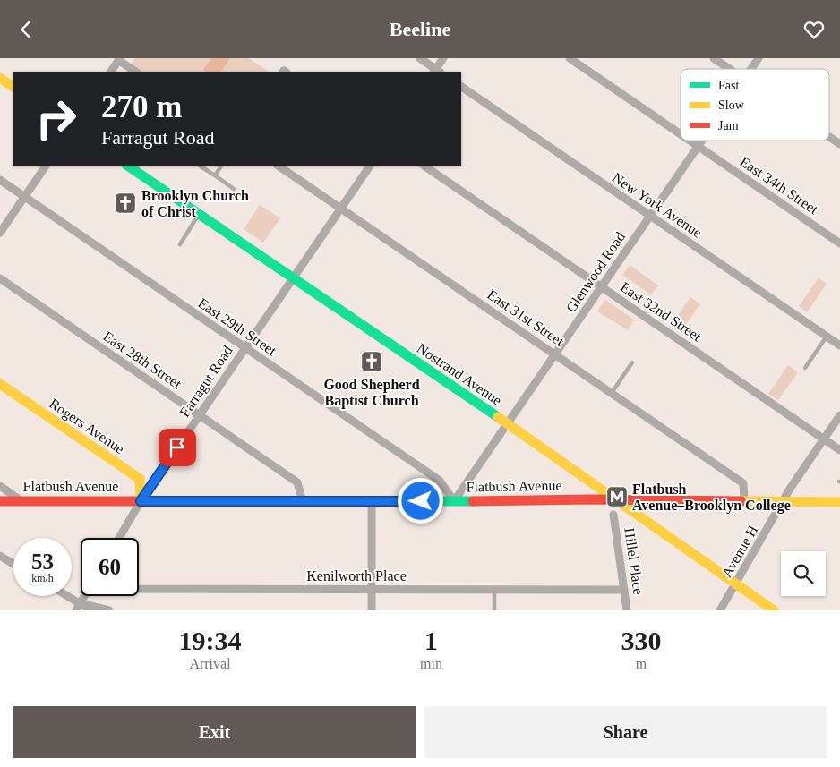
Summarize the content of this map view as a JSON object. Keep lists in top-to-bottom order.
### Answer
{
  "streets": {
    "main road": ["Nostrand Avenue", "Rogers Avenue", "Flatbush Avenue"],
    "street": [
      "East 34th Street",
      "New York Avenue",
      "Glenwood Road",
      "East 32nd Street",
      "East 31st Street",
      "East 29th Street",
      "East 28th Street",
      "Farragut Road",
      "Avenue H",
      "Hillel Place",
      "Kenilworth Place"
    ]
  },
  "crossings": [
    ["East 34th Street", "Glenwood Road"],
    ["New York Avenue", "Glenwood Road"],
    ["Glenwood Road", "East 32nd Street"],
    ["Glenwood Road", "East 31st Street"],
    ["Glenwood Road", "East 29th Street"],
    ["Glenwood Road", "Nostrand Avenue"],
    ["Glenwood Road", "Flatbush Avenue"],
    ["East 32nd Street", "Avenue H"],
    ["East 31st Street", "Farragut Road"],
    ["East 31st Street", "Flatbush Avenue"],
    ["East 29th Street", "Farragut Road"],
    ["East 29th Street", "Flatbush Avenue"],
    ["East 28th Street", "Farragut Road"],
    ["East 28th Street", "Flatbush Avenue"],
    ["Nostrand Avenue", "Farragut Road"],
    ["Nostrand Avenue", "Flatbush Avenue"],
    ["Nostrand Avenue", "Avenue H"],
    ["Farragut Road", "Rogers Avenue"],
    ["Farragut Road", "Flatbush Avenue"],
    ["Rogers Avenue", "Flatbush Avenue"],
    ["Flatbush Avenue", "Avenue H"],
    ["Hillel Place", "Kenilworth Place"]
  ],
  "places": {
    "church": ["Brooklyn Church of Christ", "Good Shepherd Baptist Church"],
    "metro station": ["Flatbush Avenue–Brooklyn College"]
  },
  "legend": ["Fast", "Slow", "Jam"],
  "page": {
    "header": "Beeline",
    "turn": ["270 m", "Farragut Road"],
    "speed": "53 km/h",
    "limit": "60",
    "eta": [
      "19:34",
      "Arrival",
      "1",
      "min",
      "330",
      "m"
    ],
    "buttons": ["Exit", "Share"]
  }
}
